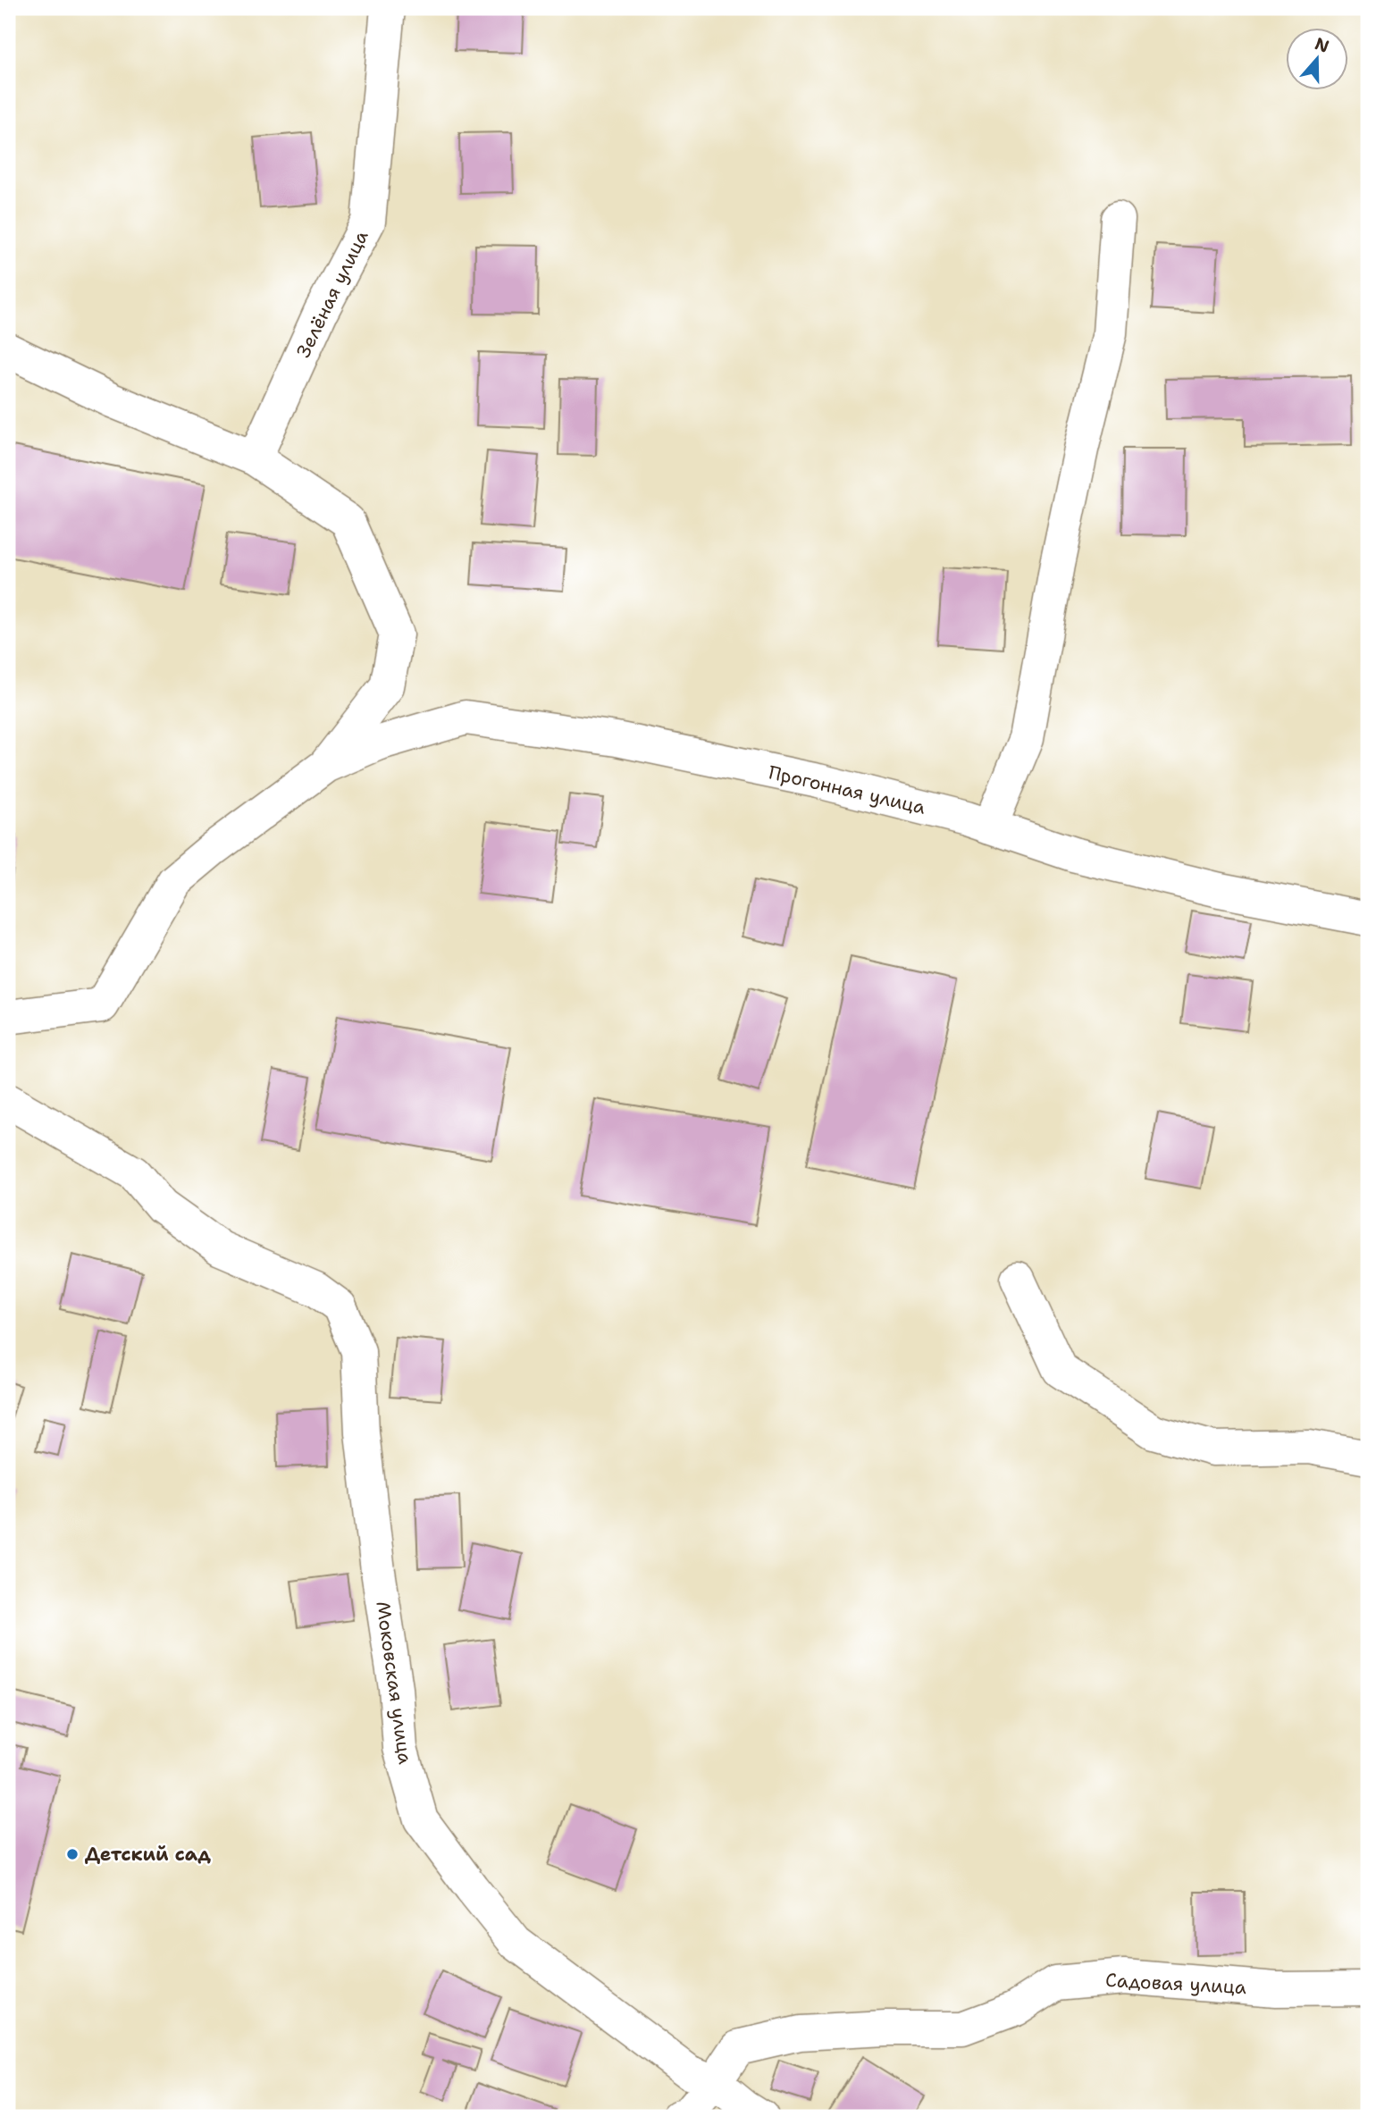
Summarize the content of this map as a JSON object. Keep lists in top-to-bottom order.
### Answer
{
  "streets": {
    "street": [
      "Зелёная улица",
      "Прогонная улица",
      "Моковская улица",
      "Садовая улица"
    ]
  },
  "crossings": [
    ["Моковская улица", "Садовая улица"]
  ],
  "places": ["Детский сад"],
  "north": "top"
}
